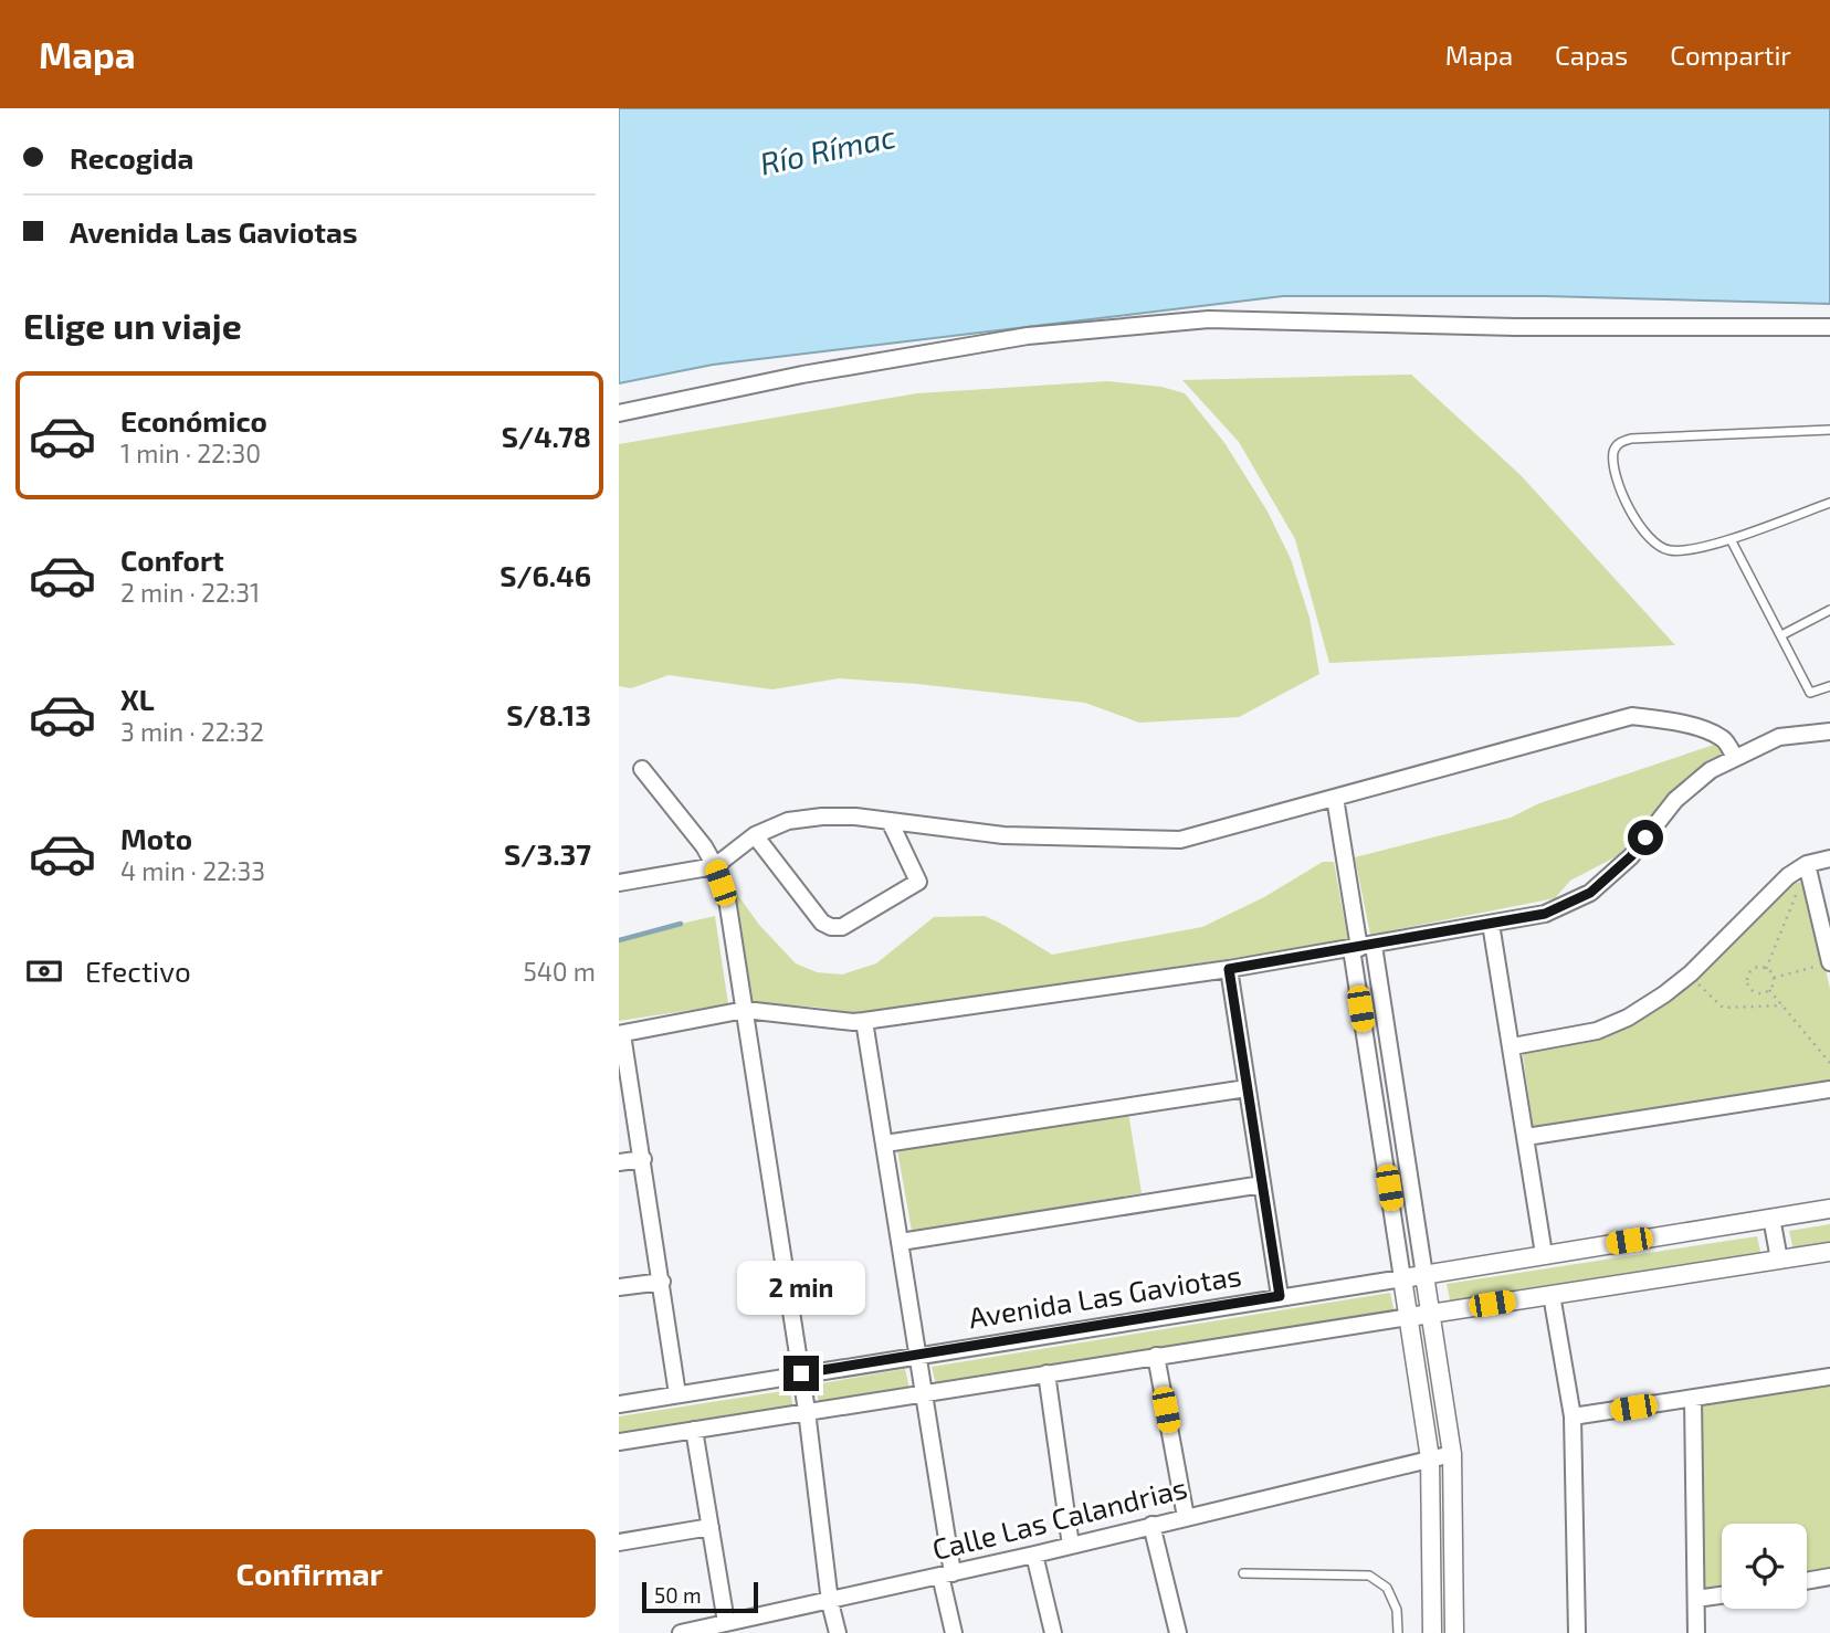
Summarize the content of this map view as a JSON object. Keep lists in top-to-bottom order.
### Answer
{
  "streets": {
    "street": ["Avenida Las Gaviotas", "Calle Las Calandrias"]
  },
  "water": ["Río Rímac"],
  "scale_bar": "50 m",
  "page": {
    "header": "Mapa",
    "nav": ["Mapa", "Capas", "Compartir"],
    "banner": ["Recogida", "Avenida Las Gaviotas"],
    "heading": "Elige un viaje",
    "list": [
      {
        "name": "Económico",
        "note": "1 min · 22:30",
        "value": "S/4.78"
      },
      {
        "name": "Confort",
        "note": "2 min · 22:31",
        "value": "S/6.46"
      },
      {
        "name": "XL",
        "note": "3 min · 22:32",
        "value": "S/8.13"
      },
      {
        "name": "Moto",
        "note": "4 min · 22:33",
        "value": "S/3.37"
      }
    ],
    "pay": ["Efectivo", "540 m"],
    "bubble": "2 min",
    "buttons": "Confirmar",
    "scale": "50 m"
  }
}
